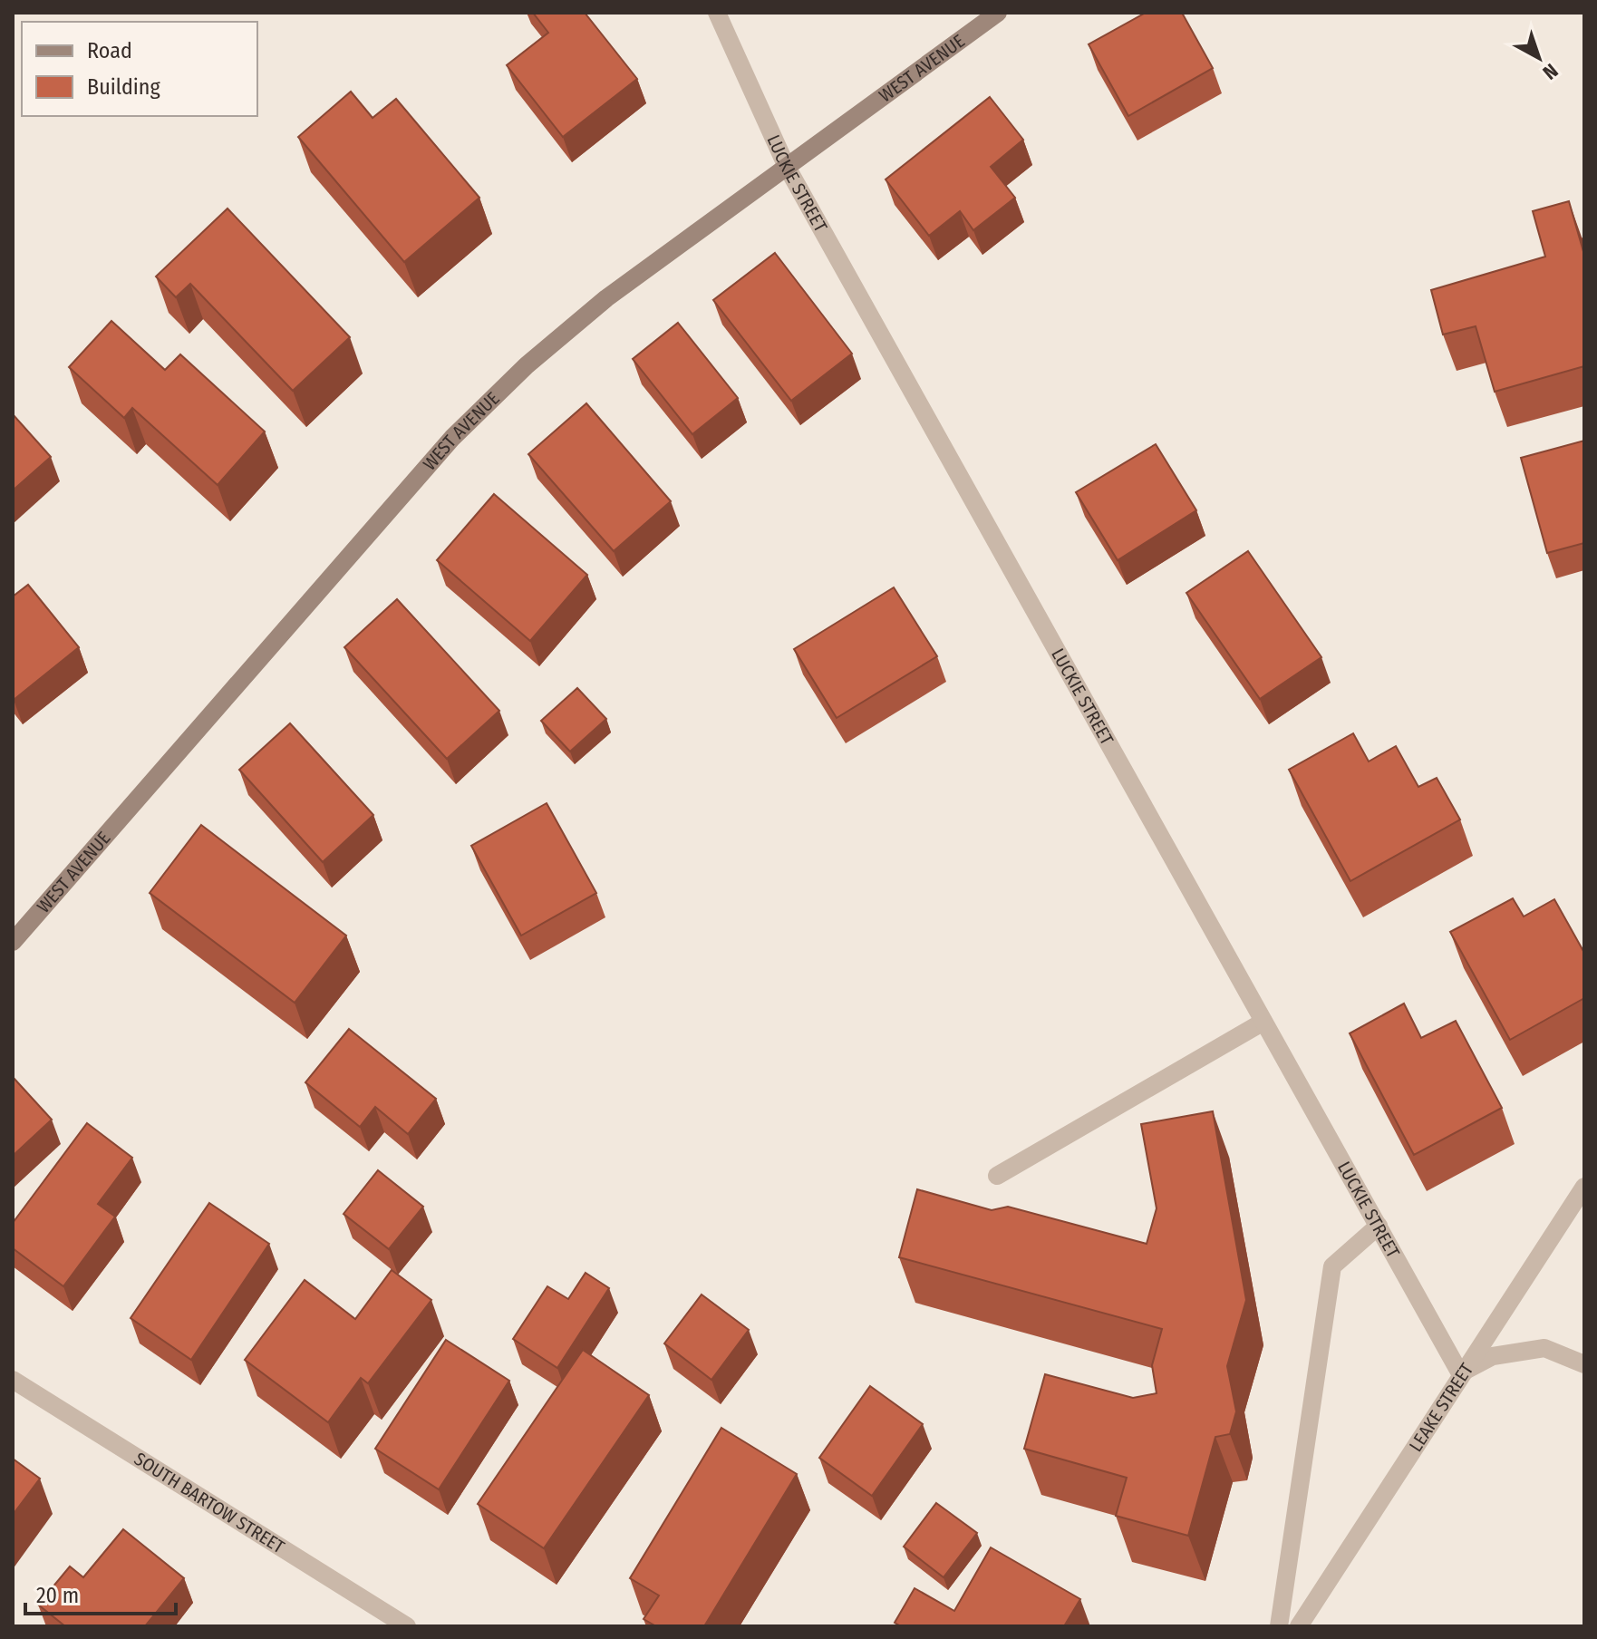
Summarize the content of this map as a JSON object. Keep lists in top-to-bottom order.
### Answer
{
  "streets": {
    "street": [
      "WEST AVENUE",
      "LUCKIE STREET",
      "LEAKE STREET",
      "SOUTH BARTOW STREET"
    ]
  },
  "crossings": [
    ["WEST AVENUE", "LUCKIE STREET"],
    ["LUCKIE STREET", "LEAKE STREET"]
  ],
  "legend": ["Road", "Building"],
  "scale_bar": "20 m",
  "north": "bottom right"
}
